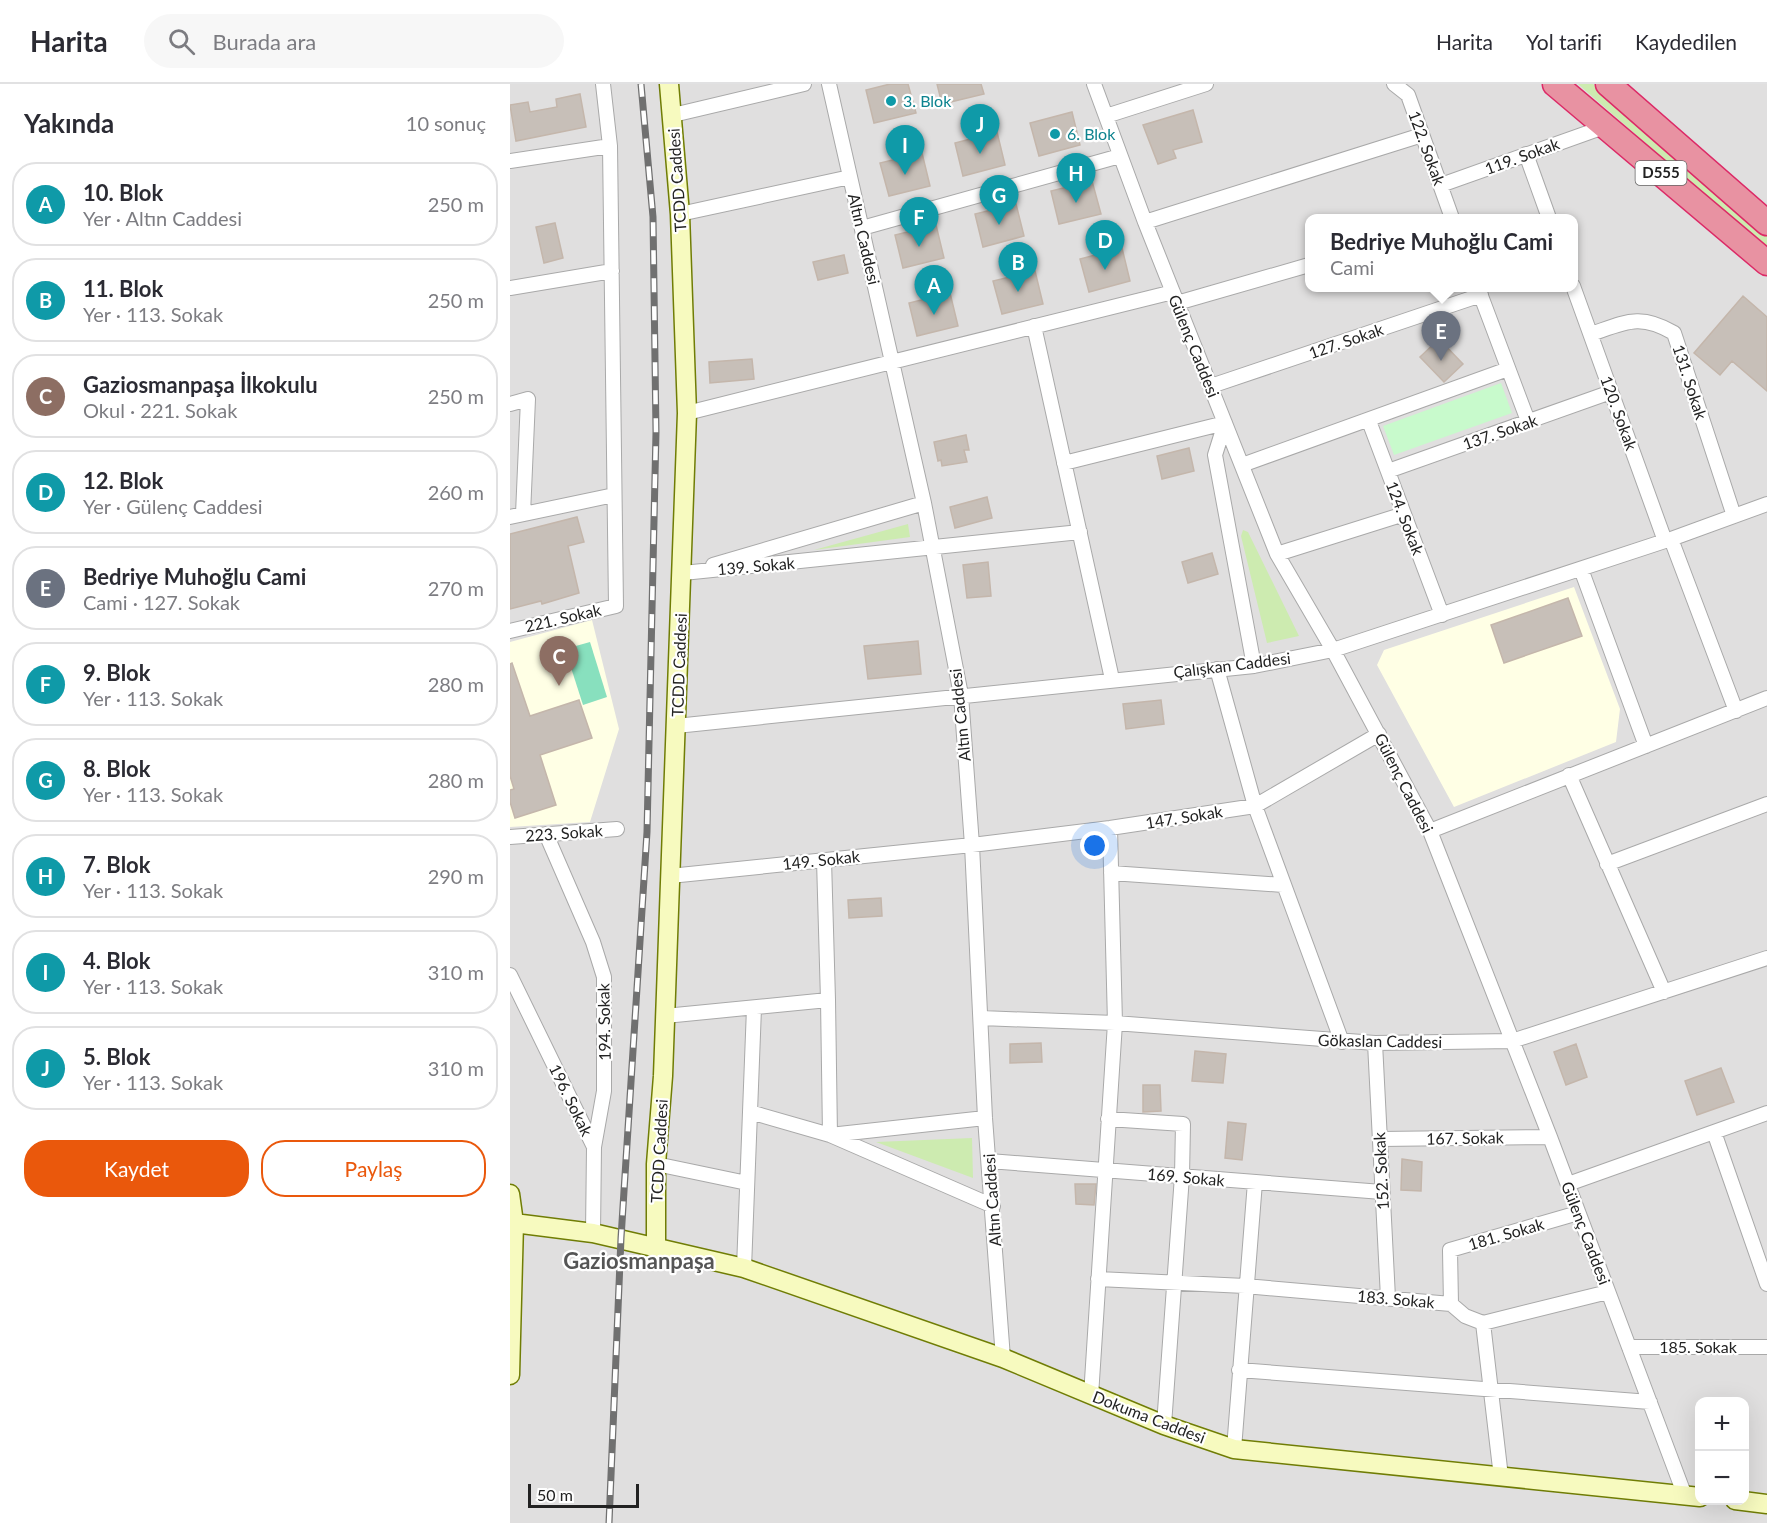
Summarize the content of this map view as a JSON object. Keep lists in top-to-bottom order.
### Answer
{
  "streets": {
    "highway": ["D555"],
    "main road": ["TCDD Caddesi", "Dokuma Caddesi"],
    "street": [
      "122. Sokak",
      "119. Sokak",
      "Altın Caddesi",
      "127. Sokak",
      "Gülenç Caddesi",
      "131. Sokak",
      "120. Sokak",
      "137. Sokak",
      "124. Sokak",
      "139. Sokak",
      "221. Sokak",
      "Çalışkan Caddesi",
      "147. Sokak",
      "223. Sokak",
      "149. Sokak",
      "194. Sokak",
      "Gökaslan Caddesi",
      "196. Sokak",
      "167. Sokak",
      "152. Sokak",
      "169. Sokak",
      "181. Sokak",
      "183. Sokak",
      "185. Sokak"
    ]
  },
  "crossings": [
    ["122. Sokak", "119. Sokak"],
    ["119. Sokak", "D555"],
    ["TCDD Caddesi", "139. Sokak"],
    ["TCDD Caddesi", "Çalışkan Caddesi"],
    ["TCDD Caddesi", "149. Sokak"],
    ["TCDD Caddesi", "Dokuma Caddesi"],
    ["Altın Caddesi", "139. Sokak"],
    ["Altın Caddesi", "Çalışkan Caddesi"],
    ["Altın Caddesi", "147. Sokak"],
    ["Altın Caddesi", "149. Sokak"],
    ["Altın Caddesi", "Gökaslan Caddesi"],
    ["Altın Caddesi", "169. Sokak"],
    ["Altın Caddesi", "Dokuma Caddesi"],
    ["127. Sokak", "Gülenç Caddesi"],
    ["Gülenç Caddesi", "Çalışkan Caddesi"],
    ["Gülenç Caddesi", "147. Sokak"],
    ["Gülenç Caddesi", "Gökaslan Caddesi"],
    ["Gülenç Caddesi", "167. Sokak"],
    ["Gülenç Caddesi", "181. Sokak"],
    ["Gülenç Caddesi", "185. Sokak"],
    ["Gülenç Caddesi", "Dokuma Caddesi"],
    ["131. Sokak", "120. Sokak"],
    ["131. Sokak", "Çalışkan Caddesi"],
    ["120. Sokak", "137. Sokak"],
    ["120. Sokak", "Çalışkan Caddesi"],
    ["137. Sokak", "124. Sokak"],
    ["124. Sokak", "Çalışkan Caddesi"],
    ["147. Sokak", "149. Sokak"],
    ["223. Sokak", "194. Sokak"],
    ["194. Sokak", "196. Sokak"],
    ["Gökaslan Caddesi", "152. Sokak"],
    ["196. Sokak", "Dokuma Caddesi"],
    ["167. Sokak", "152. Sokak"],
    ["152. Sokak", "169. Sokak"],
    ["152. Sokak", "183. Sokak"],
    ["181. Sokak", "183. Sokak"]
  ],
  "districts": ["Gaziosmanpaşa"],
  "places": ["3. Blok", "6. Blok"],
  "scale_bar": "50 m",
  "page": {
    "header": "Harita",
    "search": "Burada ara",
    "nav": ["Harita", "Yol tarifi", "Kaydedilen"],
    "heading": ["Yakında", "10 sonuç"],
    "pins": [
      "J",
      "I",
      "H",
      "G",
      "F",
      "D",
      "B",
      "A",
      "E",
      "C"
    ],
    "list": [
      {
        "mark": "A",
        "name": "10. Blok",
        "note": "Yer · Altın Caddesi",
        "value": "250 m"
      },
      {
        "mark": "B",
        "name": "11. Blok",
        "note": "Yer · 113. Sokak",
        "value": "250 m"
      },
      {
        "mark": "C",
        "name": "Gaziosmanpaşa İlkokulu",
        "note": "Okul · 221. Sokak",
        "value": "250 m"
      },
      {
        "mark": "D",
        "name": "12. Blok",
        "note": "Yer · Gülenç Caddesi",
        "value": "260 m"
      },
      {
        "mark": "E",
        "name": "Bedriye Muhoğlu Cami",
        "note": "Cami · 127. Sokak",
        "value": "270 m"
      },
      {
        "mark": "F",
        "name": "9. Blok",
        "note": "Yer · 113. Sokak",
        "value": "280 m"
      },
      {
        "mark": "G",
        "name": "8. Blok",
        "note": "Yer · 113. Sokak",
        "value": "280 m"
      },
      {
        "mark": "H",
        "name": "7. Blok",
        "note": "Yer · 113. Sokak",
        "value": "290 m"
      },
      {
        "mark": "I",
        "name": "4. Blok",
        "note": "Yer · 113. Sokak",
        "value": "310 m"
      },
      {
        "mark": "J",
        "name": "5. Blok",
        "note": "Yer · 113. Sokak",
        "value": "310 m"
      }
    ],
    "popup": ["Bedriye Muhoğlu Cami", "Cami"],
    "buttons": ["Kaydet", "Paylaş"],
    "map_buttons": ["+", "−"],
    "scale": "50 m"
  }
}
